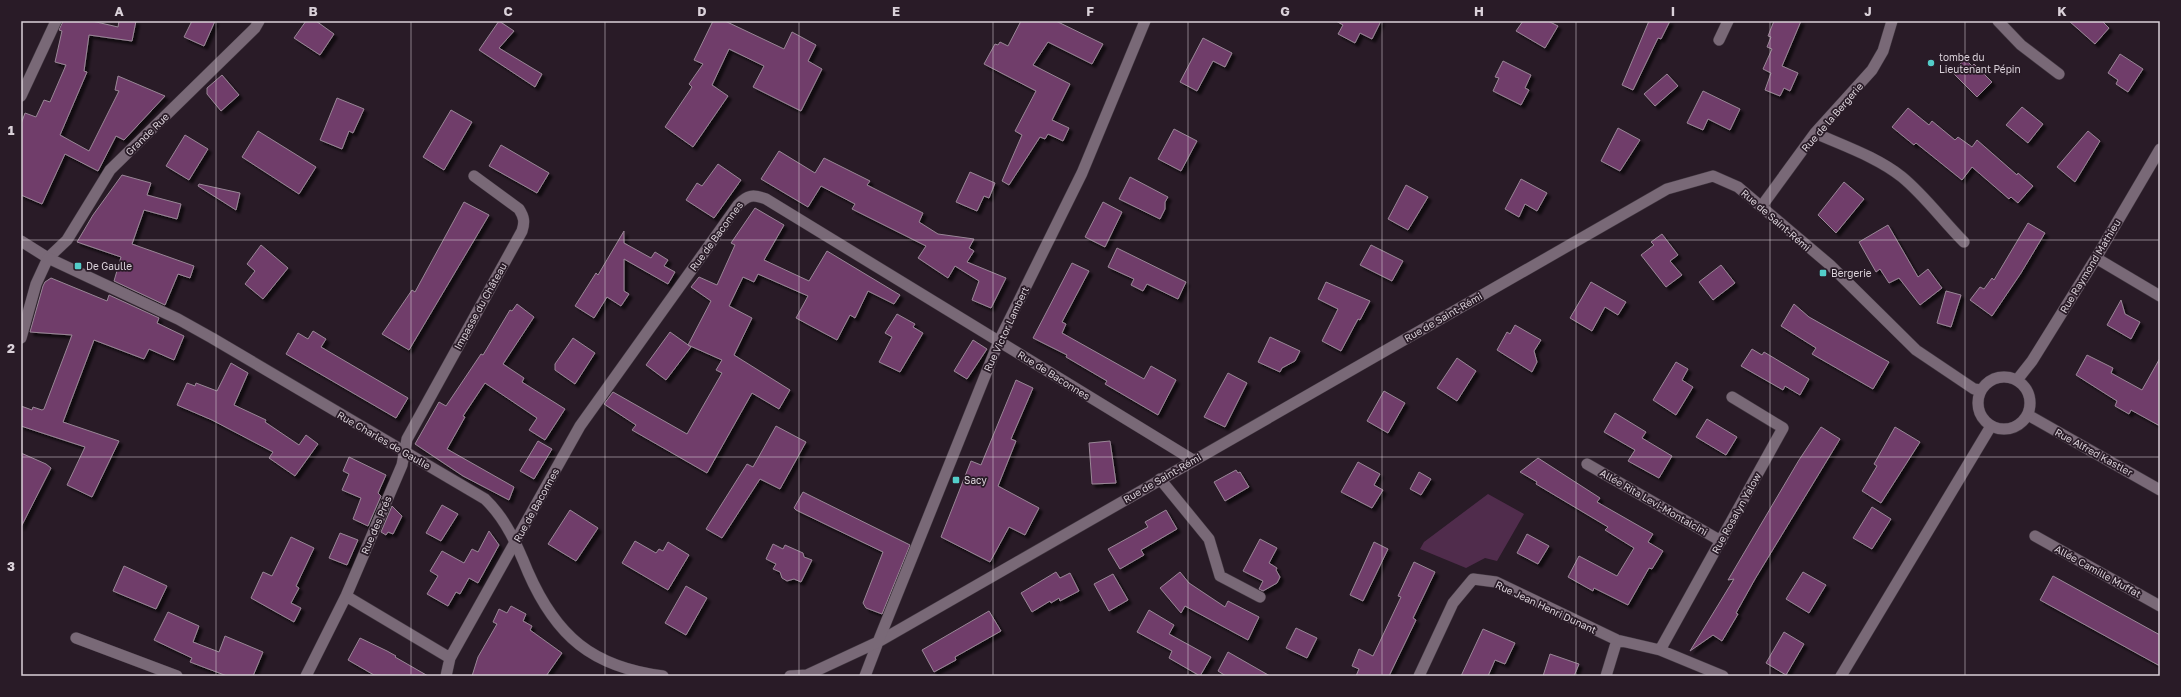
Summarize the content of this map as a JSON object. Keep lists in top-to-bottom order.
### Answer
{
  "streets": {
    "street": [
      "Rue de la Bergerie",
      "Grande Rue",
      "Rue de Saint-Rémi",
      "Rue de Baconnes",
      "Rue Raymond Mathieu",
      "Impasse du Château",
      "Rue Victor Lambert",
      "Rue Charles de Gaulle",
      "Rue Alfred Kastler",
      "Allée Rita Levi-Montalcini",
      "Rue Rosalyn Yalow",
      "Rue des Prés",
      "Allée Camille Muffat",
      "Rue Jean Henri Dunant"
    ]
  },
  "crossings": [
    ["Rue de la Bergerie", "Rue de Saint-Rémi"],
    ["Grande Rue", "Rue Charles de Gaulle"],
    ["Rue de Saint-Rémi", "Rue de Baconnes"],
    ["Rue de Saint-Rémi", "Rue Raymond Mathieu"],
    ["Rue de Saint-Rémi", "Rue Victor Lambert"],
    ["Rue de Saint-Rémi", "Rue Alfred Kastler"],
    ["Rue de Baconnes", "Rue Victor Lambert"],
    ["Rue de Baconnes", "Rue Charles de Gaulle"],
    ["Rue Raymond Mathieu", "Rue Alfred Kastler"],
    ["Impasse du Château", "Rue Charles de Gaulle"],
    ["Impasse du Château", "Rue des Prés"],
    ["Rue Charles de Gaulle", "Rue des Prés"],
    ["Allée Rita Levi-Montalcini", "Rue Rosalyn Yalow"],
    ["Rue Rosalyn Yalow", "Rue Jean Henri Dunant"]
  ],
  "places": {
    "other": ["tombe du Lieutenant Pépin"],
    "transit": ["De Gaulle", "Bergerie", "Sacy"]
  },
  "grid": {
    "columns": [
      "A",
      "B",
      "C",
      "D",
      "E",
      "F",
      "G",
      "H",
      "I",
      "J",
      "K"
    ],
    "rows": ["1", "2", "3"]
  }
}
